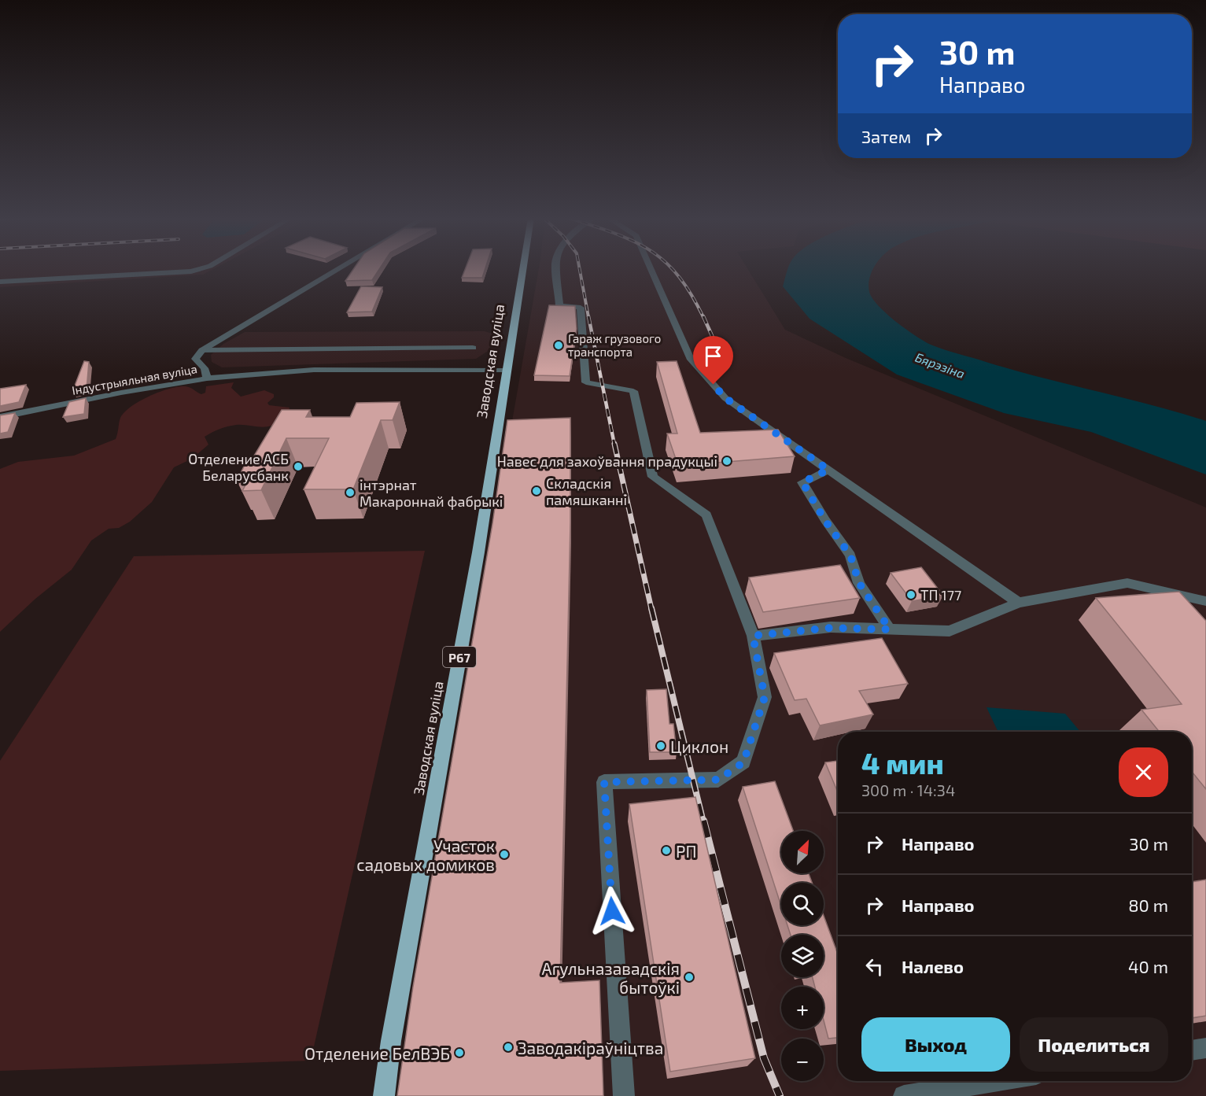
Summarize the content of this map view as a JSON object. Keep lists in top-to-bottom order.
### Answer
{
  "streets": {
    "main road": ["Заводская вуліца", "Р67"],
    "street": ["Індустрыяльная вуліца"]
  },
  "water": ["Бярэзіна"],
  "places": [
    "Гараж грузового транспорта",
    "Навес для захоўвання прадукцыі",
    "Отделение АСБ Беларусбанк",
    "Складскія памяшканні",
    "інтэрнат Макароннай фабрыкі",
    "ТП 177",
    "Циклон",
    "РП",
    "Участок садовых домиков",
    "Агульназавадскія бытоўкі",
    "Заводакіраўніцтва",
    "Отделение БелВЭБ"
  ],
  "north": "top right",
  "page": {
    "turn": ["30 m", "Направо"],
    "then": "Затем",
    "heading": ["4 мин", "300 m · 14:34"],
    "list": [
      {
        "name": "Направо",
        "value": "30 m"
      },
      {
        "name": "Направо",
        "value": "80 m"
      },
      {
        "name": "Налево",
        "value": "40 m"
      }
    ],
    "map_buttons": ["+", "−"],
    "buttons": ["Выход", "Поделиться"]
  }
}
